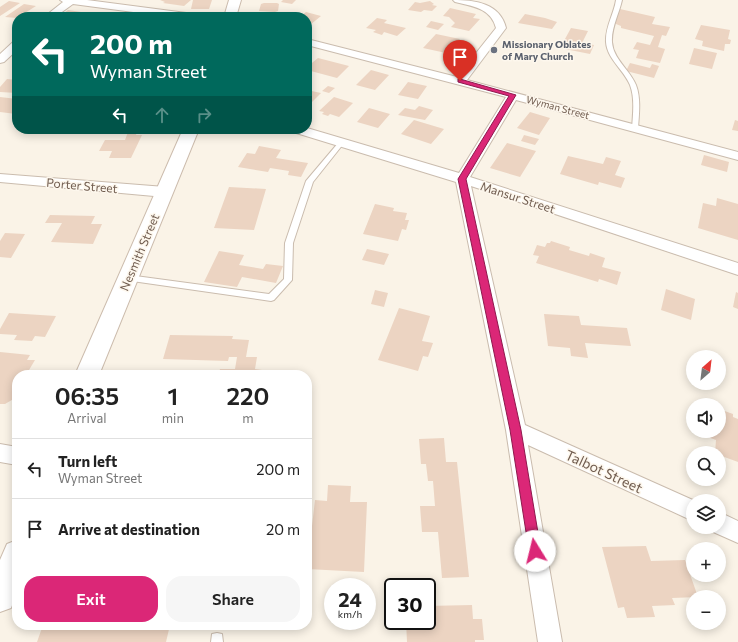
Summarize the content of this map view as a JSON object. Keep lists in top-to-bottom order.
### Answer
{
  "streets": {
    "main road": ["Nesmith Street"],
    "street": [
      "Wyman Street",
      "Porter Street",
      "Mansur Street",
      "Talbot Street"
    ]
  },
  "crossings": [
    ["Porter Street", "Nesmith Street"]
  ],
  "places": ["Missionary Oblates of Mary Church"],
  "north": "top right",
  "page": {
    "turn": ["200 m", "Wyman Street"],
    "map_buttons": ["+", "−"],
    "eta": [
      "06:35",
      "Arrival",
      "1",
      "min",
      "220",
      "m"
    ],
    "list": [
      {
        "name": "Turn left",
        "note": "Wyman Street",
        "value": "200 m"
      },
      {
        "name": "Arrive at destination",
        "value": "20 m"
      }
    ],
    "buttons": ["Exit", "Share"],
    "speed": "24 km/h",
    "limit": "30"
  }
}
